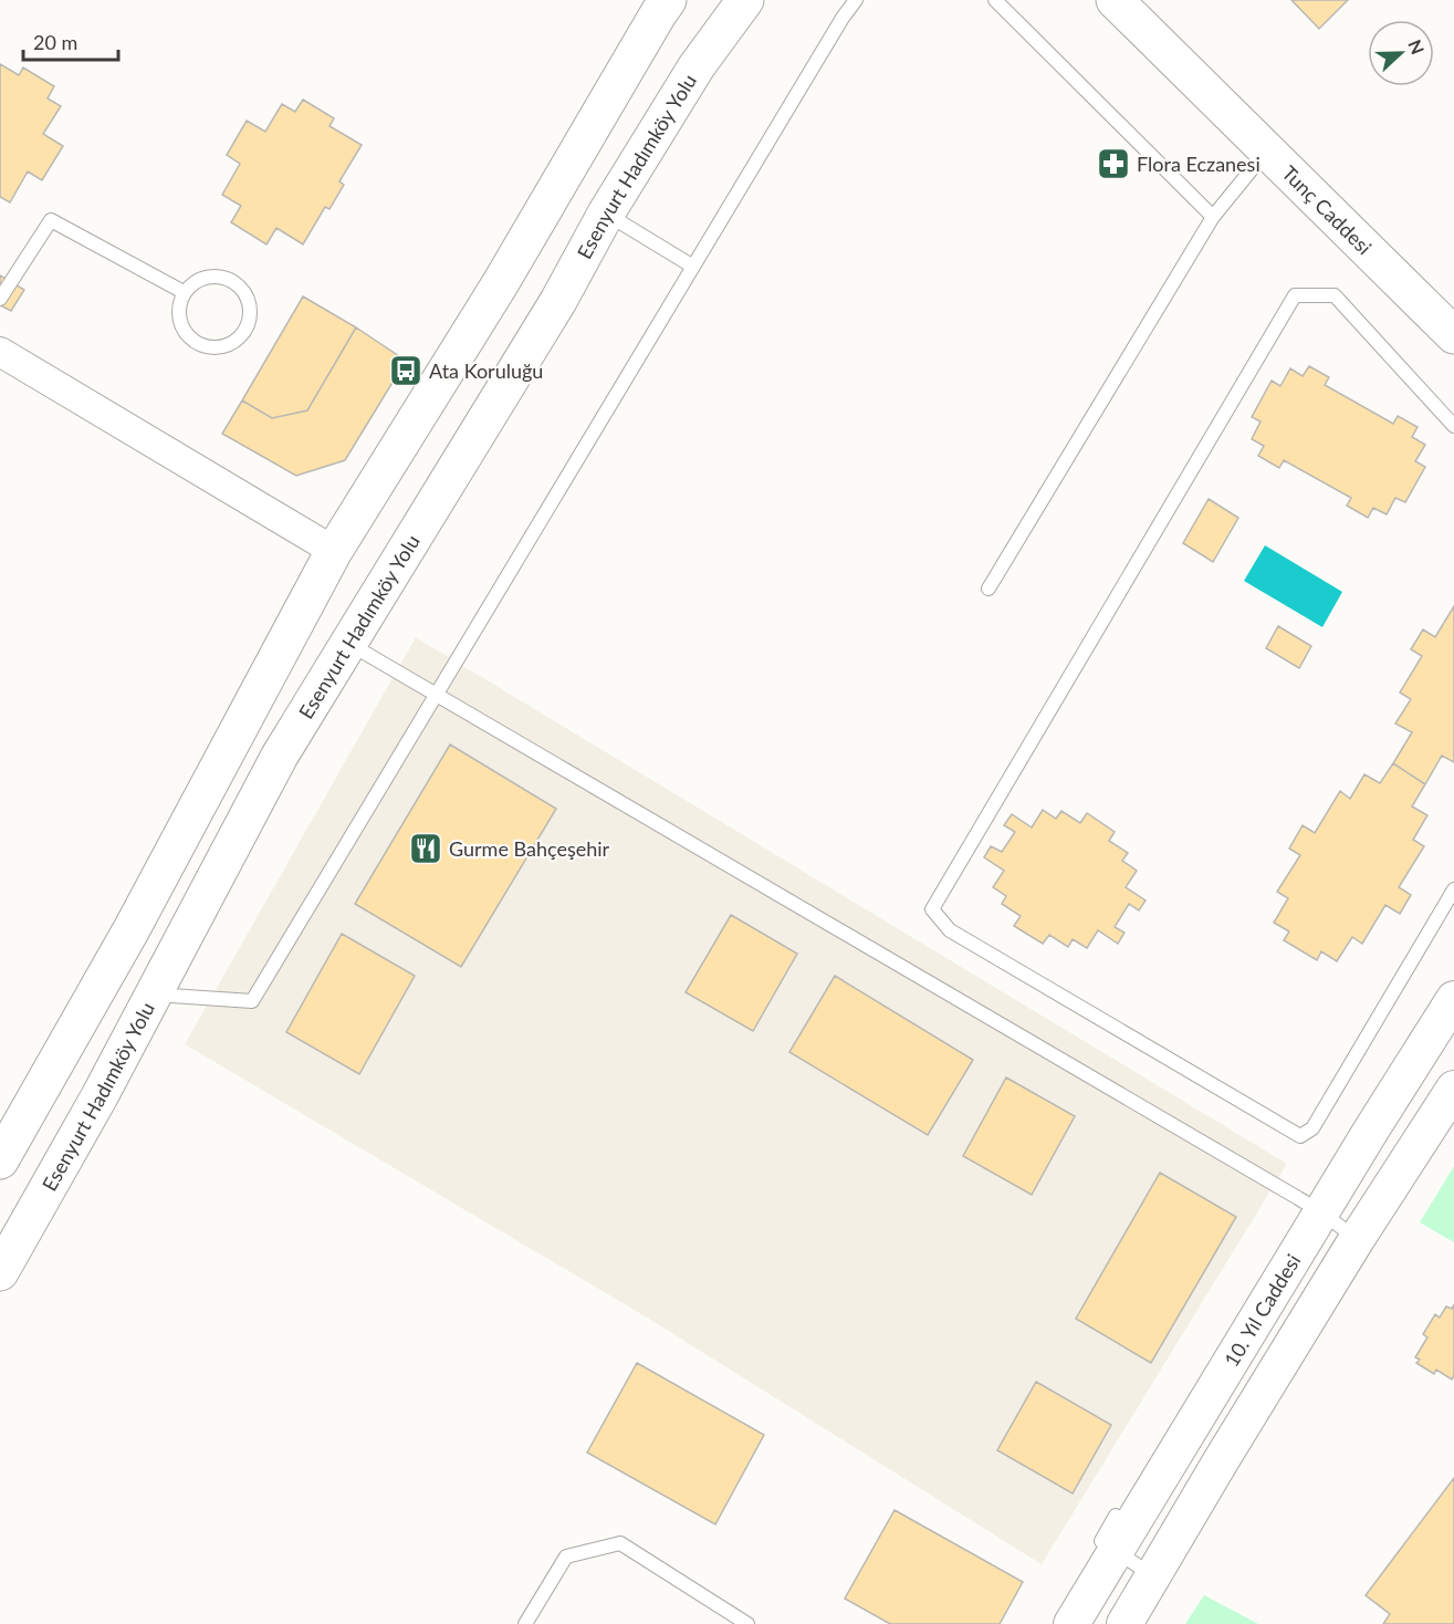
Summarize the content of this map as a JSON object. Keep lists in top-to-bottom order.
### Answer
{
  "streets": {
    "main road": ["Esenyurt Hadımköy Yolu", "Tunç Caddesi"],
    "street": ["10. Yıl Caddesi"]
  },
  "places": {
    "pharmacy": ["Flora Eczanesi"],
    "bus stop": ["Ata Koruluğu"],
    "restaurant": ["Gurme Bahçeşehir"]
  },
  "scale_bar": "20 m",
  "north": "right"
}
